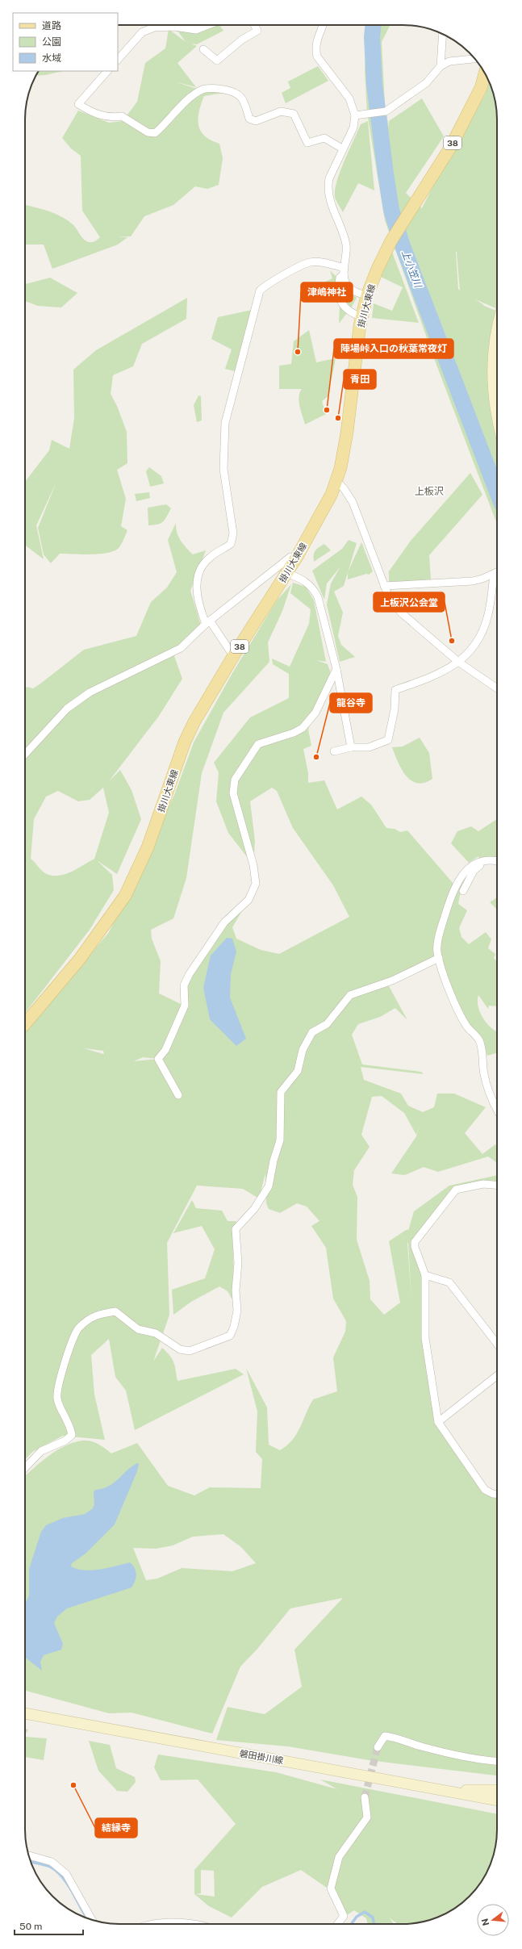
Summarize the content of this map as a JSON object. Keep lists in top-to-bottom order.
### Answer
{
  "streets": {
    "main road": ["38", "掛川大東線", "磐田掛川線"]
  },
  "districts": ["上板沢"],
  "water": ["上小笠川"],
  "places": [
    "津嶋神社",
    "陣場峠入口の秋葉常夜灯",
    "青田",
    "上板沢公会堂",
    "龍谷寺",
    "結縁寺"
  ],
  "legend": ["道路", "公園", "水域"],
  "scale_bar": "50 m",
  "north": "left"
}
